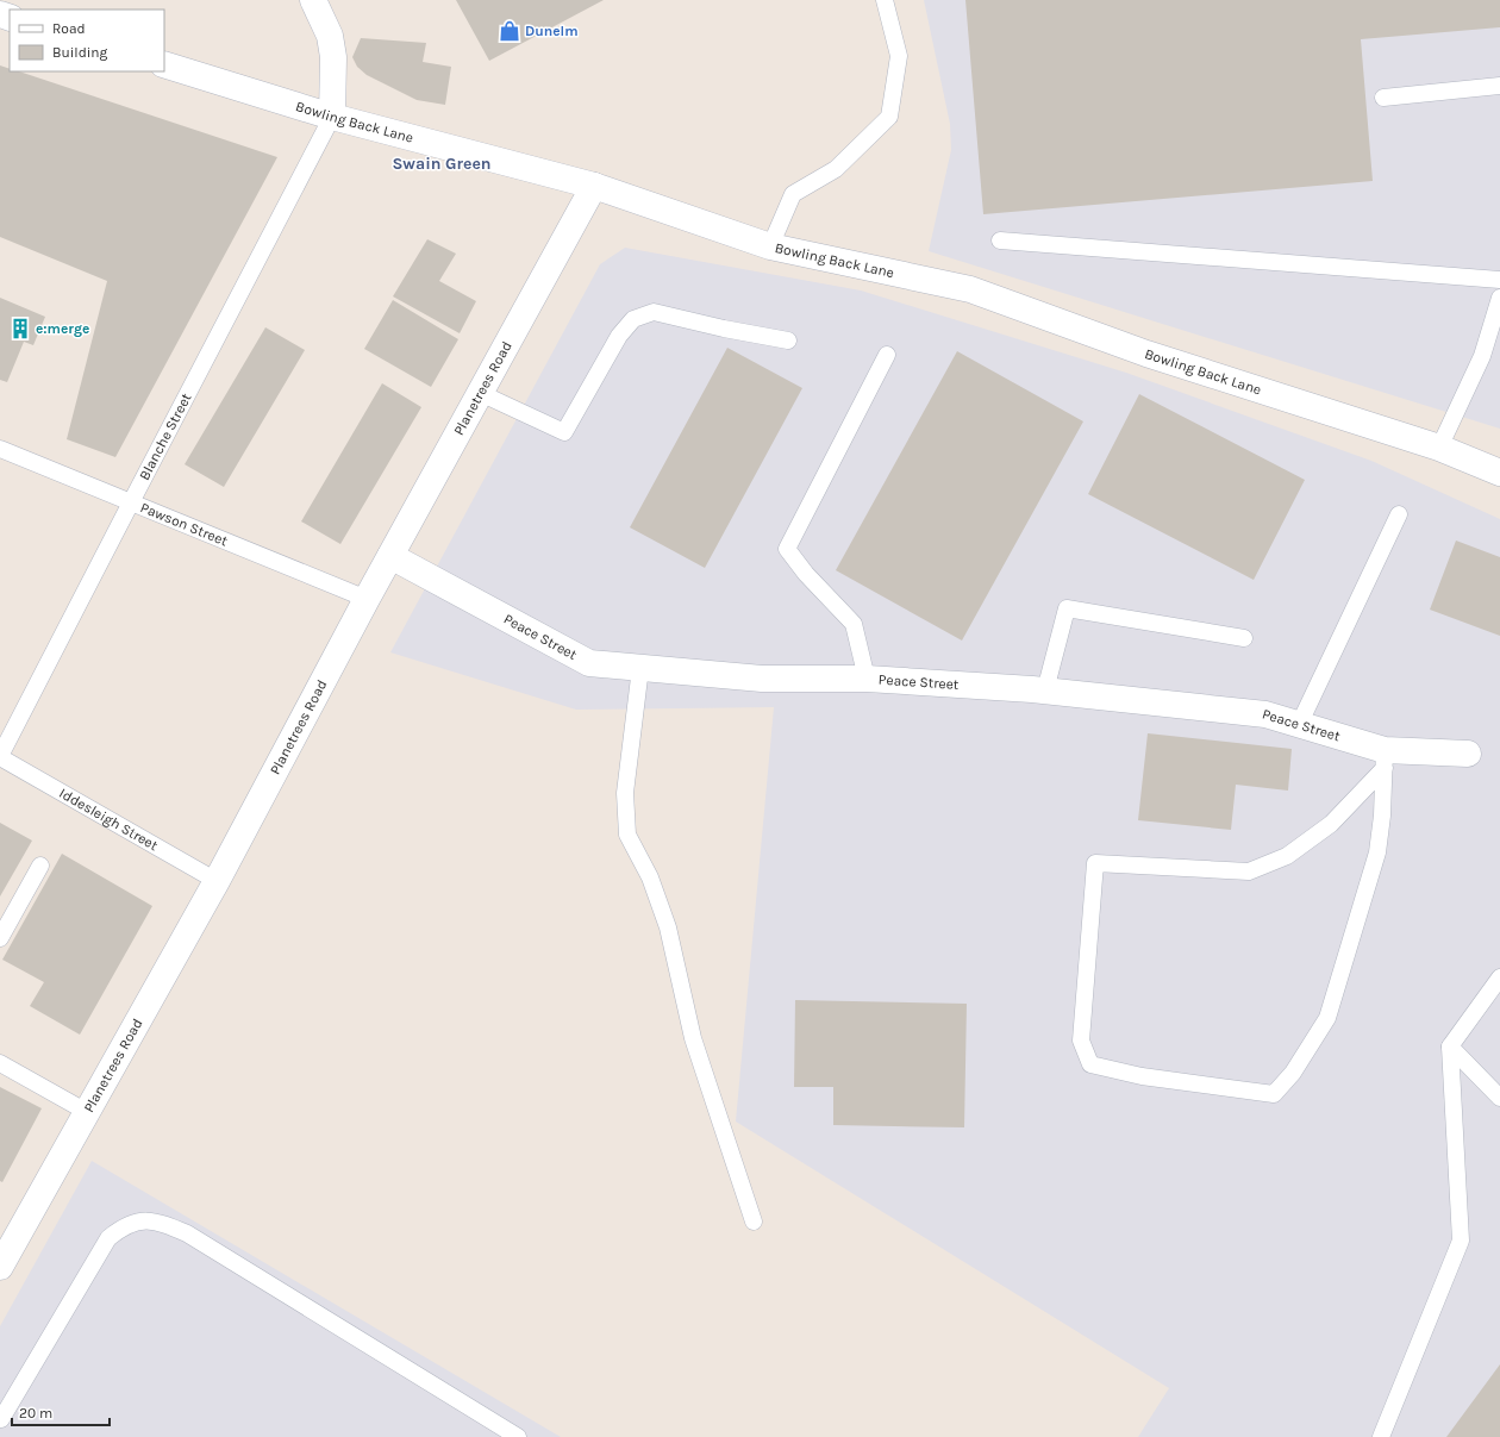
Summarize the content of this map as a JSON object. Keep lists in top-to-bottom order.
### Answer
{
  "streets": {
    "street": ["Bowling Back Lane", "Planetrees Road", "Peace Street"],
    "lane": ["Blanche Street", "Pawson Street", "Iddesleigh Street"]
  },
  "crossings": [
    ["Bowling Back Lane", "Planetrees Road"],
    ["Bowling Back Lane", "Blanche Street"],
    ["Planetrees Road", "Pawson Street"],
    ["Planetrees Road", "Peace Street"],
    ["Planetrees Road", "Iddesleigh Street"],
    ["Blanche Street", "Pawson Street"],
    ["Blanche Street", "Iddesleigh Street"]
  ],
  "districts": ["Swain Green"],
  "places": {
    "shop": ["Dunelm"],
    "building": ["e:merge"]
  },
  "legend": ["Road", "Building"],
  "scale_bar": "20 m"
}
